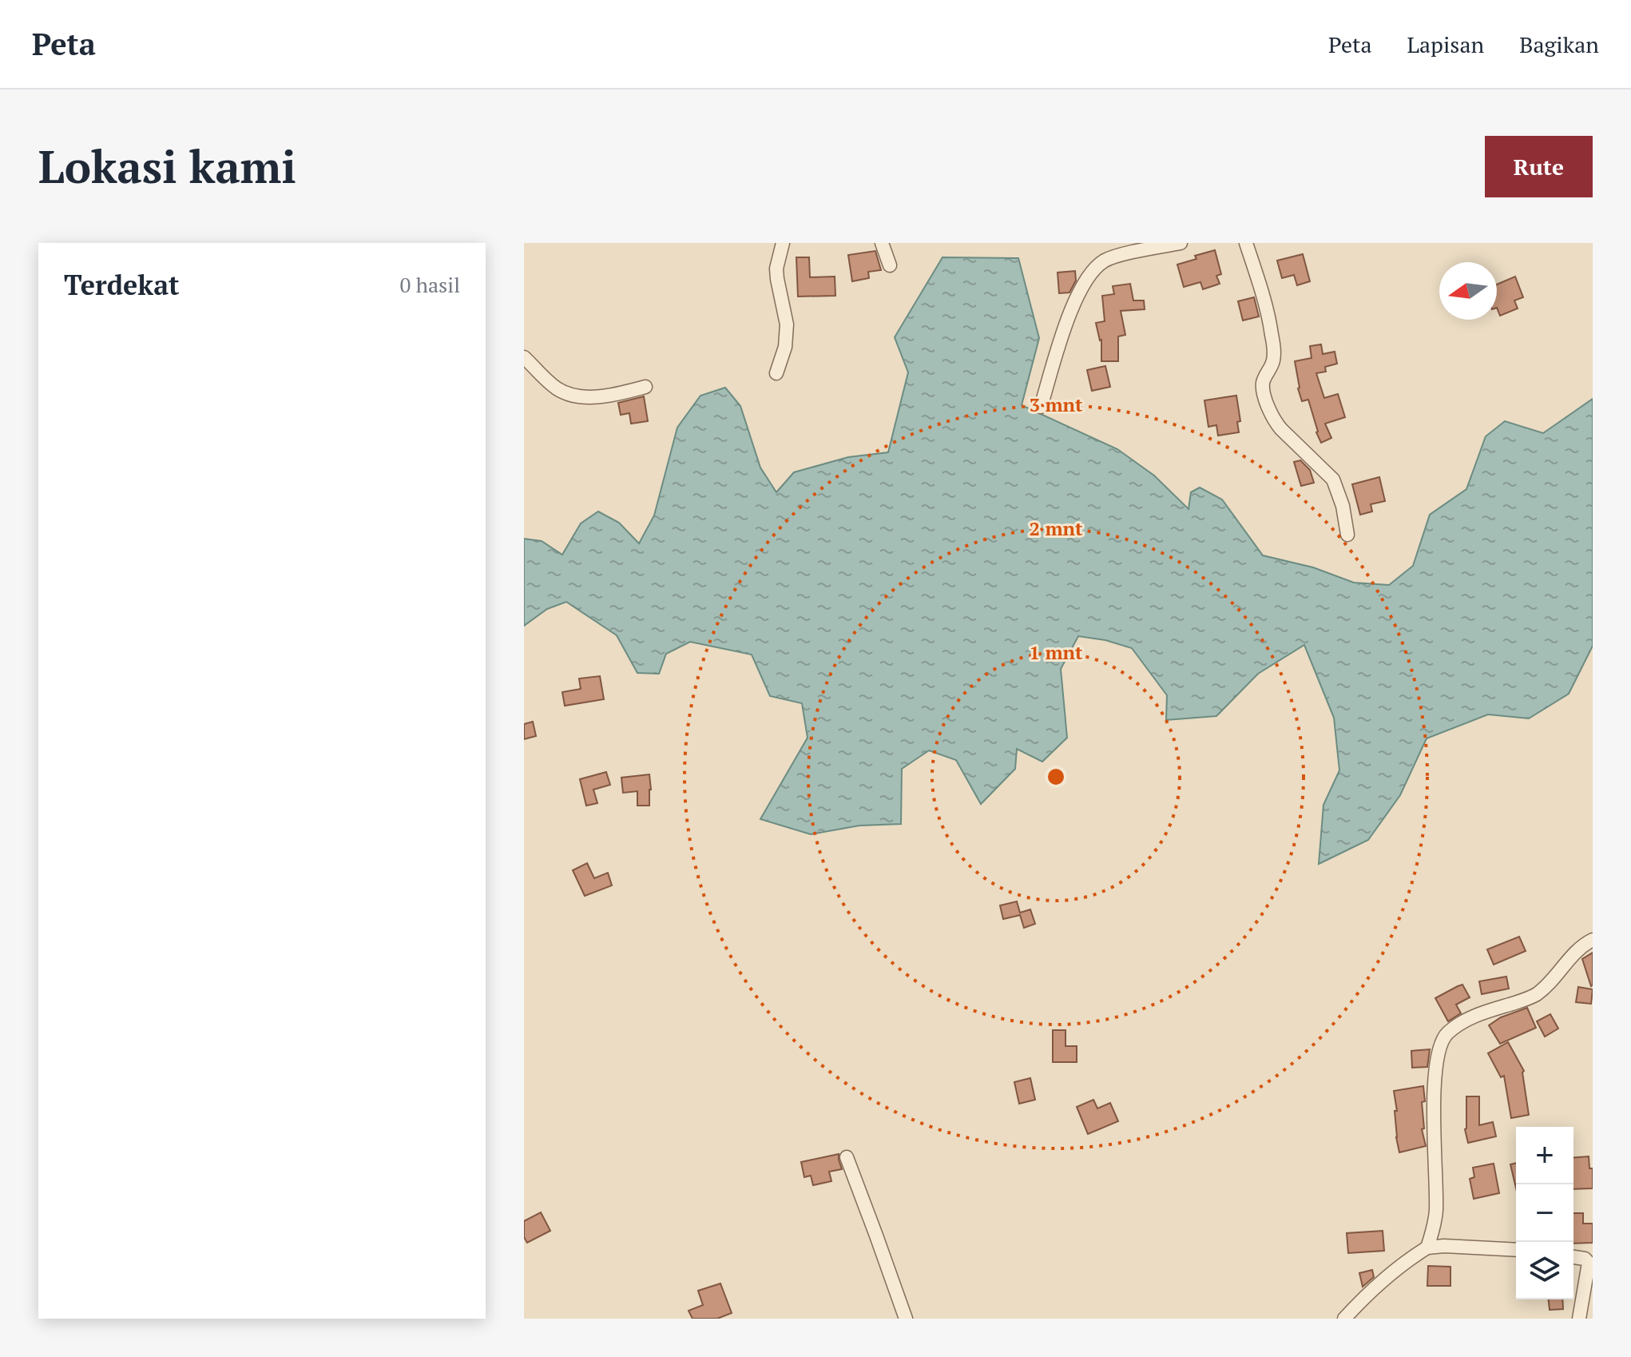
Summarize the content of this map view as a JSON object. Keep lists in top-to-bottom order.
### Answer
{
  "north": "left",
  "page": {
    "header": "Peta",
    "nav": ["Peta", "Lapisan", "Bagikan"],
    "buttons": "Rute",
    "title": "Lokasi kami",
    "heading": ["Terdekat", "0 hasil"],
    "map_buttons": ["+", "−"]
  },
  "rings": ["3 mnt", "2 mnt", "1 mnt"]
}
